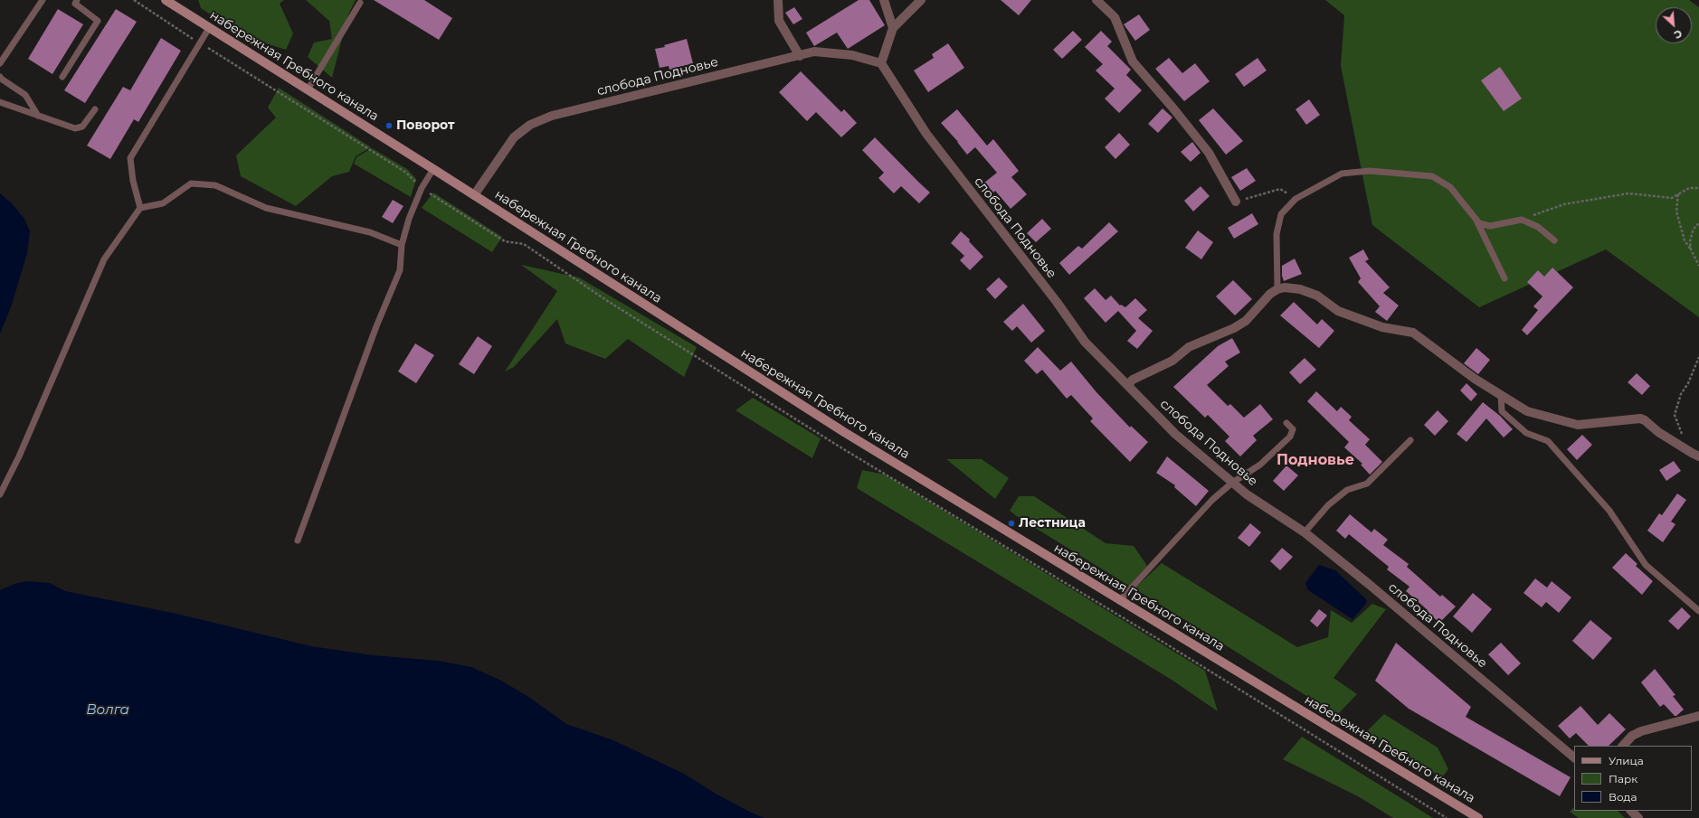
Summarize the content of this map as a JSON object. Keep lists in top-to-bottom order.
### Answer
{
  "streets": {
    "street": ["набережная Гребного канала", "слобода Подновье"]
  },
  "crossings": [
    ["набережная Гребного канала", "слобода Подновье"]
  ],
  "districts": ["Подновье"],
  "water": ["Волга"],
  "places": ["Поворот", "Лестница"],
  "legend": ["Улица", "Парк", "Вода"],
  "north": "bottom right"
}
